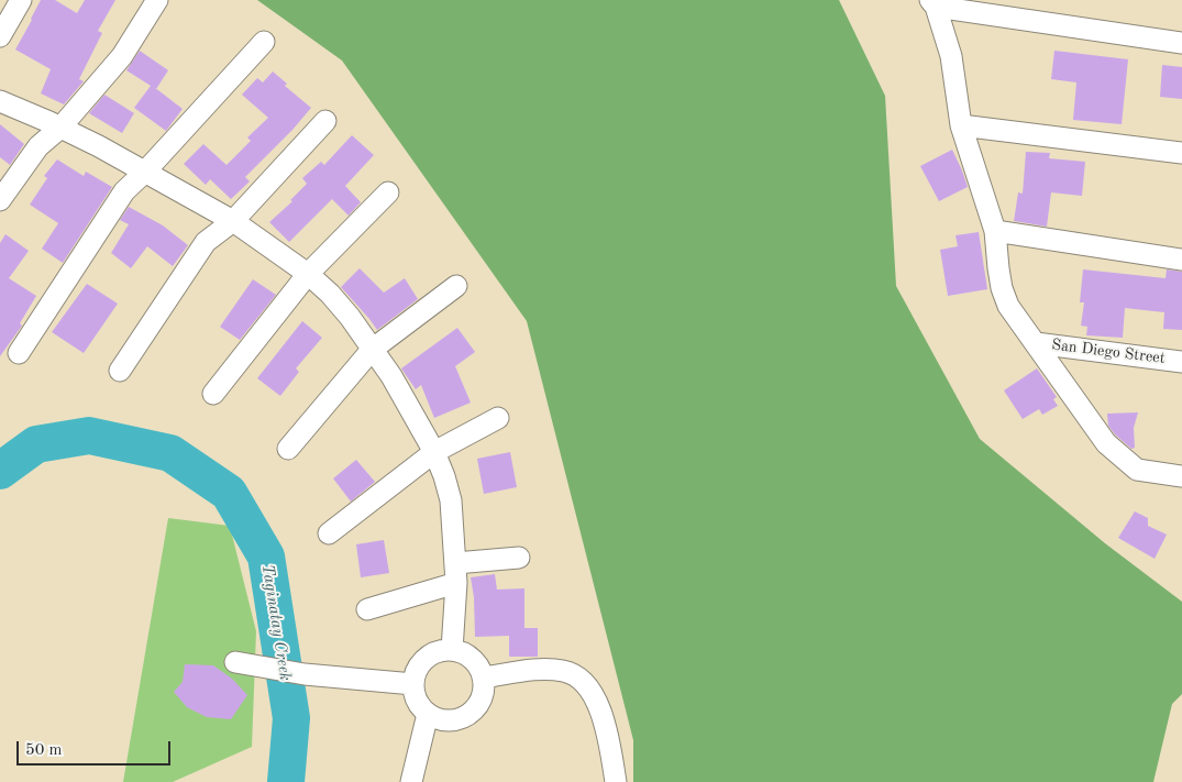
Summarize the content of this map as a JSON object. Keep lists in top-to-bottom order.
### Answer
{
  "streets": {
    "street": ["San Diego Street"]
  },
  "water": ["Taginatay Creek"],
  "scale_bar": "50 m"
}
